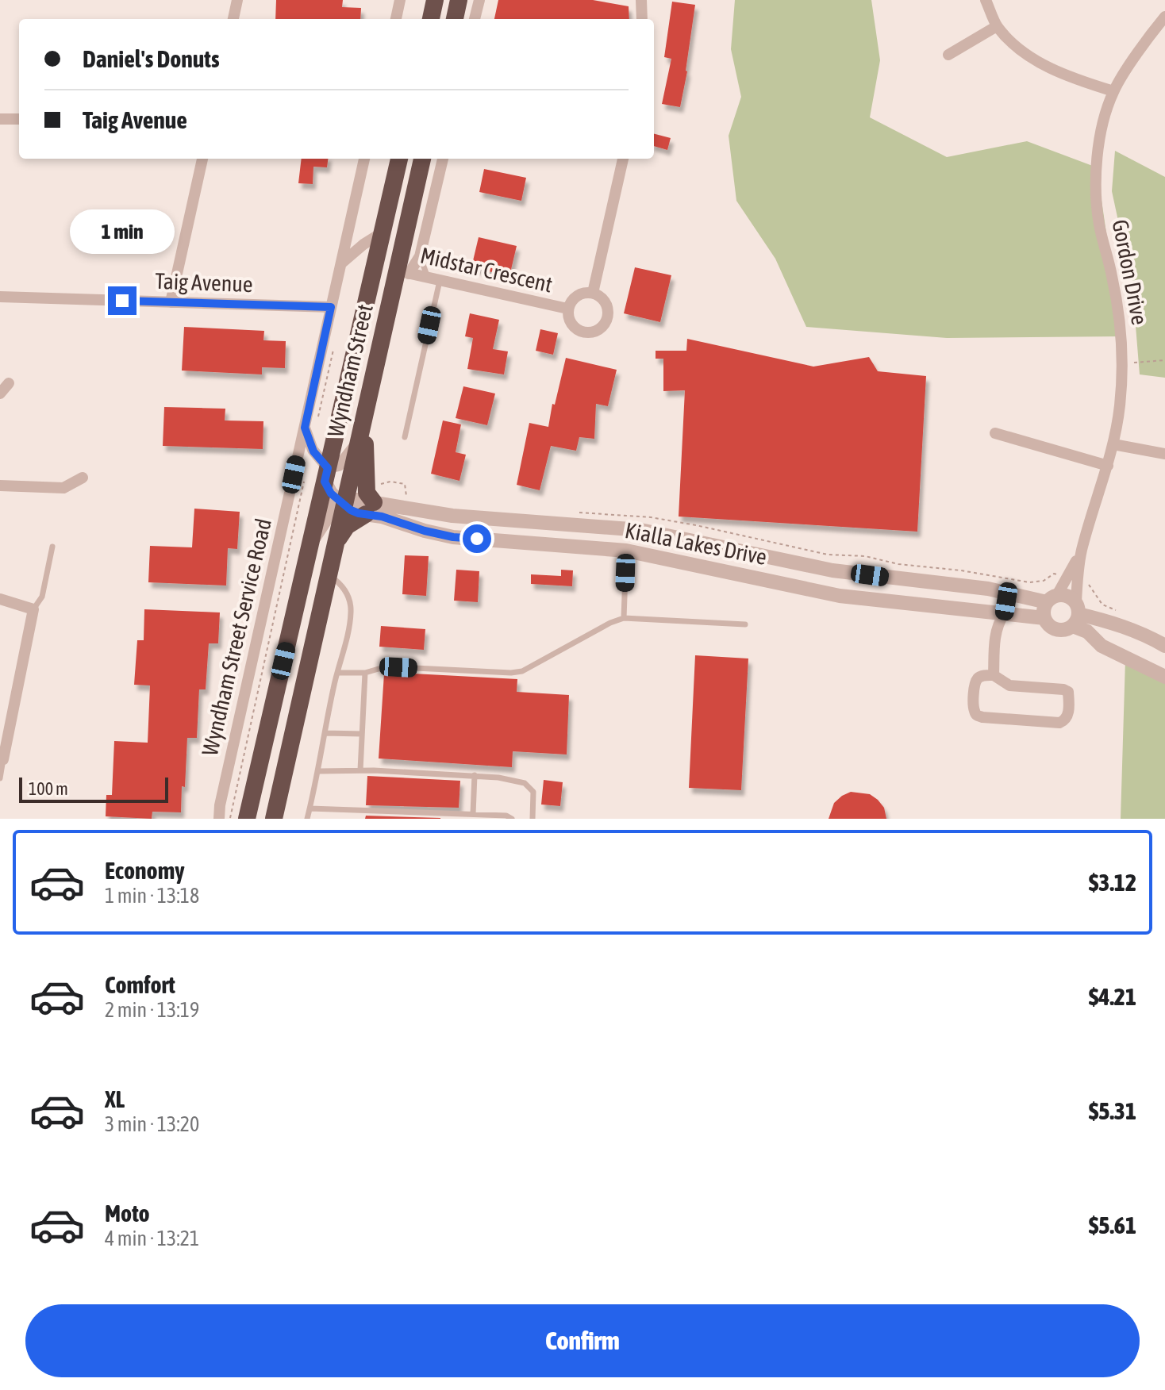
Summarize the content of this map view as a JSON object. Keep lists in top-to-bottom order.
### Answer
{
  "streets": {
    "highway": ["Wyndham Street"],
    "street": [
      "Midstar Crescent",
      "Gordon Drive",
      "Taig Avenue",
      "Kialla Lakes Drive",
      "Wyndham Street Service Road"
    ]
  },
  "crossings": [
    ["Midstar Crescent", "Wyndham Street"],
    ["Gordon Drive", "Kialla Lakes Drive"],
    ["Taig Avenue", "Wyndham Street Service Road"],
    ["Wyndham Street", "Kialla Lakes Drive"]
  ],
  "scale_bar": "100 m",
  "page": {
    "banner": ["Daniel's Donuts", "Taig Avenue"],
    "bubble": "1 min",
    "scale": "100 m",
    "list": [
      {
        "name": "Economy",
        "note": "1 min · 13:18",
        "value": "$3.12"
      },
      {
        "name": "Comfort",
        "note": "2 min · 13:19",
        "value": "$4.21"
      },
      {
        "name": "XL",
        "note": "3 min · 13:20",
        "value": "$5.31"
      },
      {
        "name": "Moto",
        "note": "4 min · 13:21",
        "value": "$5.61"
      }
    ],
    "buttons": "Confirm"
  }
}
